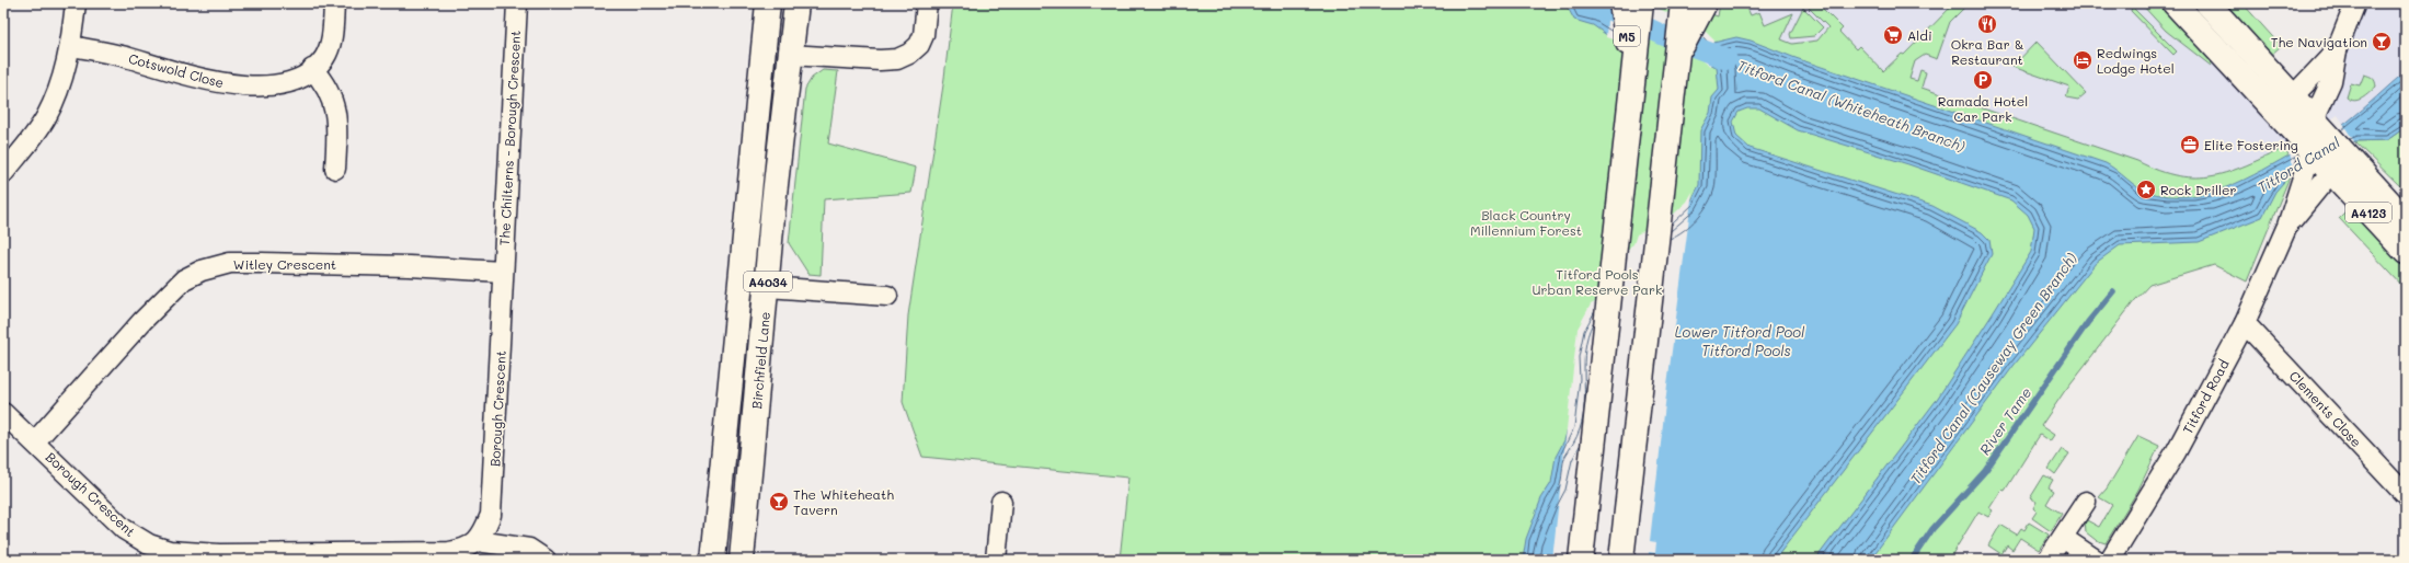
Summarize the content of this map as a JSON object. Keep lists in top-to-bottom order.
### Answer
{
  "streets": {
    "main road": [
      "M5",
      "A4123",
      "A4034",
      "Birchfield Lane"
    ],
    "street": [
      "Cotswold Close",
      "The Chilterns - Borough Crescent",
      "Witley Crescent",
      "Titford Road",
      "Borough Crescent",
      "Clements Close"
    ]
  },
  "crossings": [
    ["The Chilterns - Borough Crescent", "Witley Crescent"],
    ["The Chilterns - Borough Crescent", "Borough Crescent"],
    ["A4123", "Titford Road"],
    ["Witley Crescent", "Borough Crescent"],
    ["Titford Road", "Clements Close"]
  ],
  "water": [
    "Titford Canal (Whiteheath Branch)",
    "Titford Canal",
    "Lower Titford Pool",
    "Titford Pools",
    "Titford Canal (Causeway Green Branch)",
    "River Tame"
  ],
  "parks": ["Black Country Millennium Forest", "Titford Pools Urban Reserve Park"],
  "places": {
    "restaurant": ["Okra Bar & Restaurant"],
    "supermarket": ["Aldi"],
    "bar": ["The Navigation", "The Whiteheath Tavern"],
    "hotel": ["Redwings Lodge Hotel"],
    "parking": ["Ramada Hotel Car Park"],
    "office": ["Elite Fostering"],
    "place": ["Rock Driller"]
  }
}
